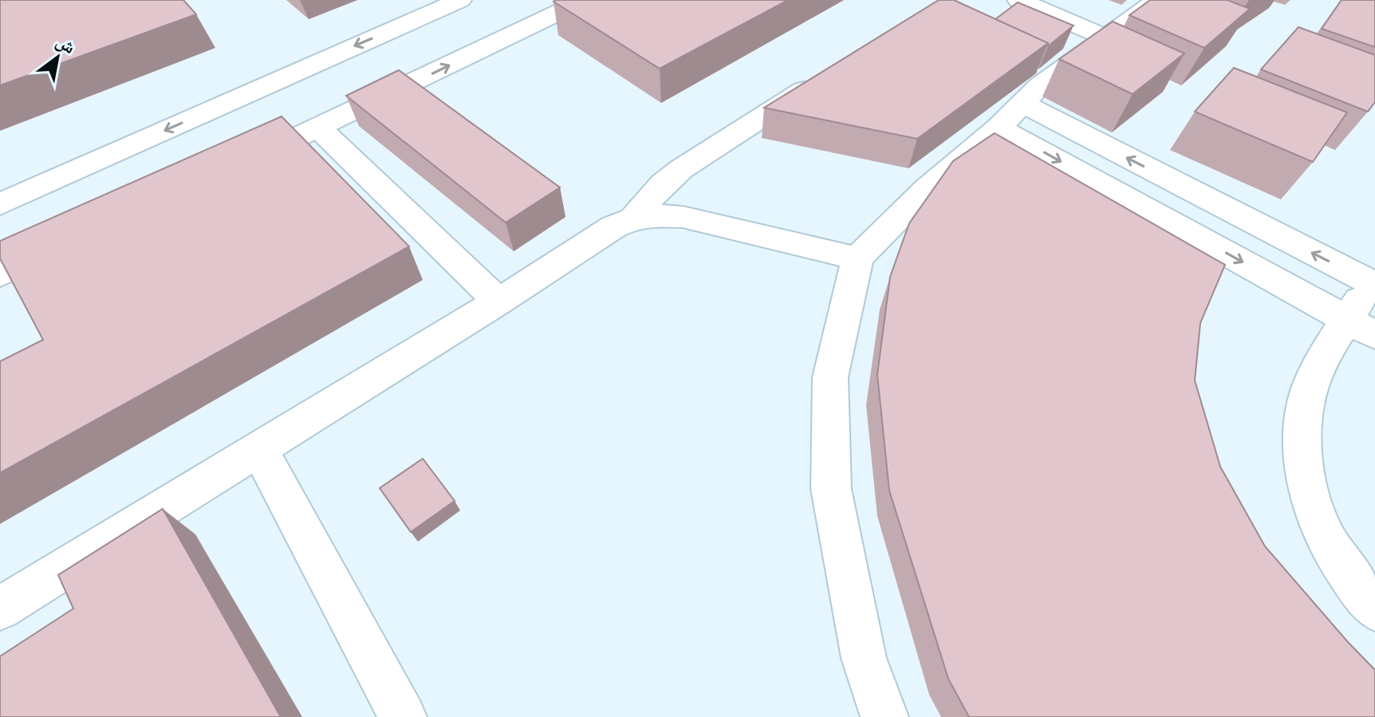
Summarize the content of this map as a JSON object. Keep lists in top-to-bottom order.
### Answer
{
  "north": "top right"
}
